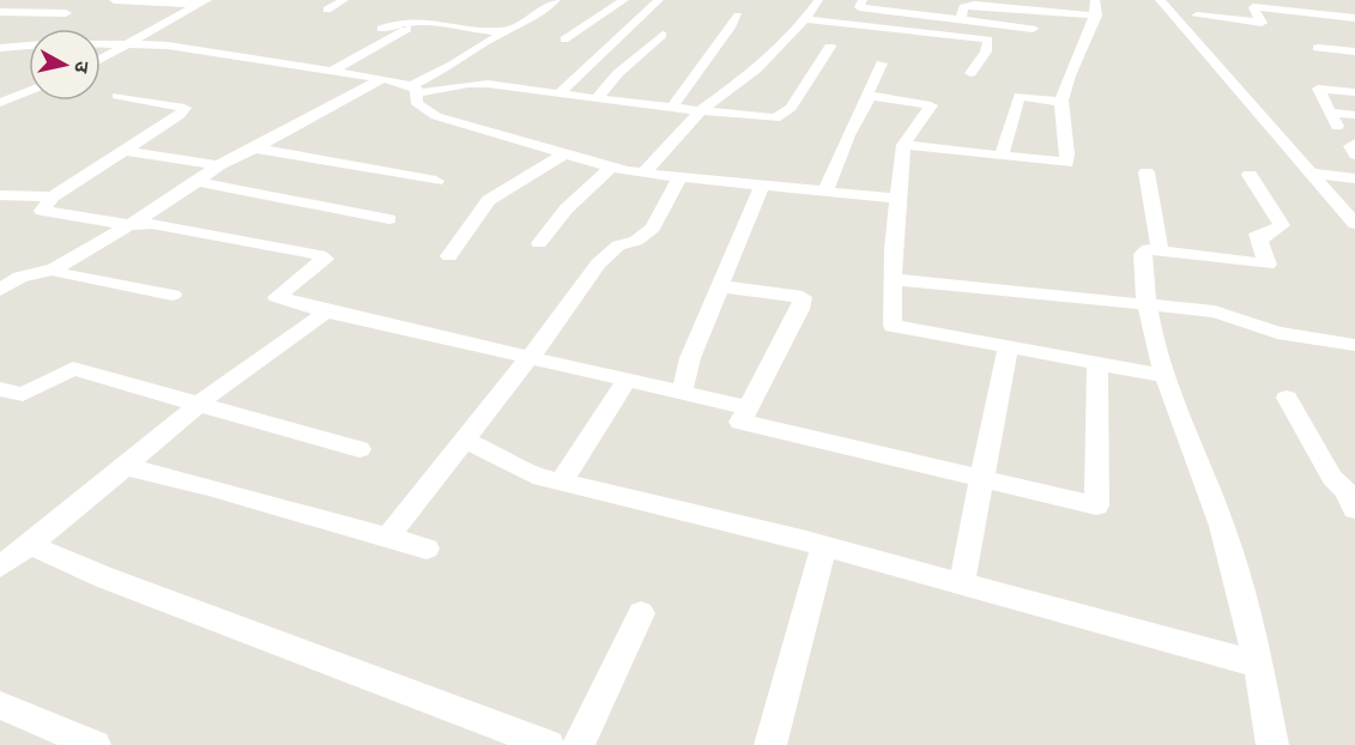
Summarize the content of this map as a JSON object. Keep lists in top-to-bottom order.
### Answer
{
  "north": "right"
}
